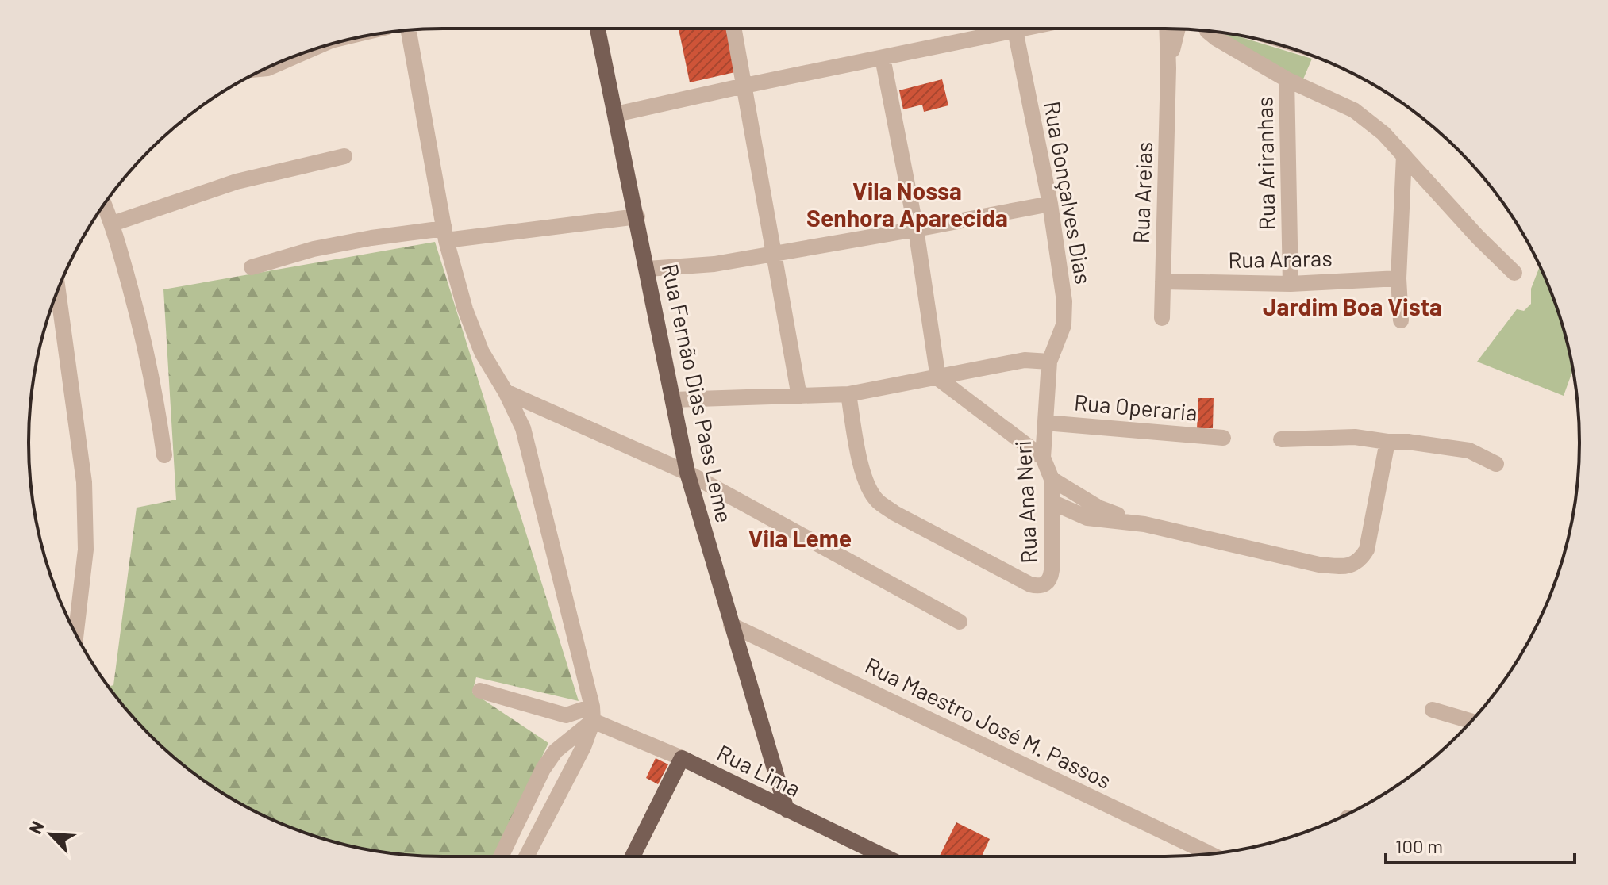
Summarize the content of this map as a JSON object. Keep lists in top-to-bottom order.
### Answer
{
  "streets": {
    "main road": ["Rua Fernão Dias Paes Leme", "Rua Lima"],
    "street": [
      "Rua Ariranhas",
      "Rua Gonçalves Dias",
      "Rua Areias",
      "Rua Araras",
      "Rua Operaria",
      "Rua Ana Neri",
      "Rua Maestro José M. Passos"
    ]
  },
  "crossings": [
    ["Rua Ariranhas", "Rua Araras"],
    ["Rua Gonçalves Dias", "Rua Ana Neri"],
    ["Rua Areias", "Rua Araras"],
    ["Rua Fernão Dias Paes Leme", "Rua Maestro José M. Passos"],
    ["Rua Fernão Dias Paes Leme", "Rua Lima"],
    ["Rua Operaria", "Rua Ana Neri"]
  ],
  "districts": ["Vila Nossa Senhora Aparecida", "Jardim Boa Vista", "Vila Leme"],
  "scale_bar": "100 m",
  "north": "top left"
}
